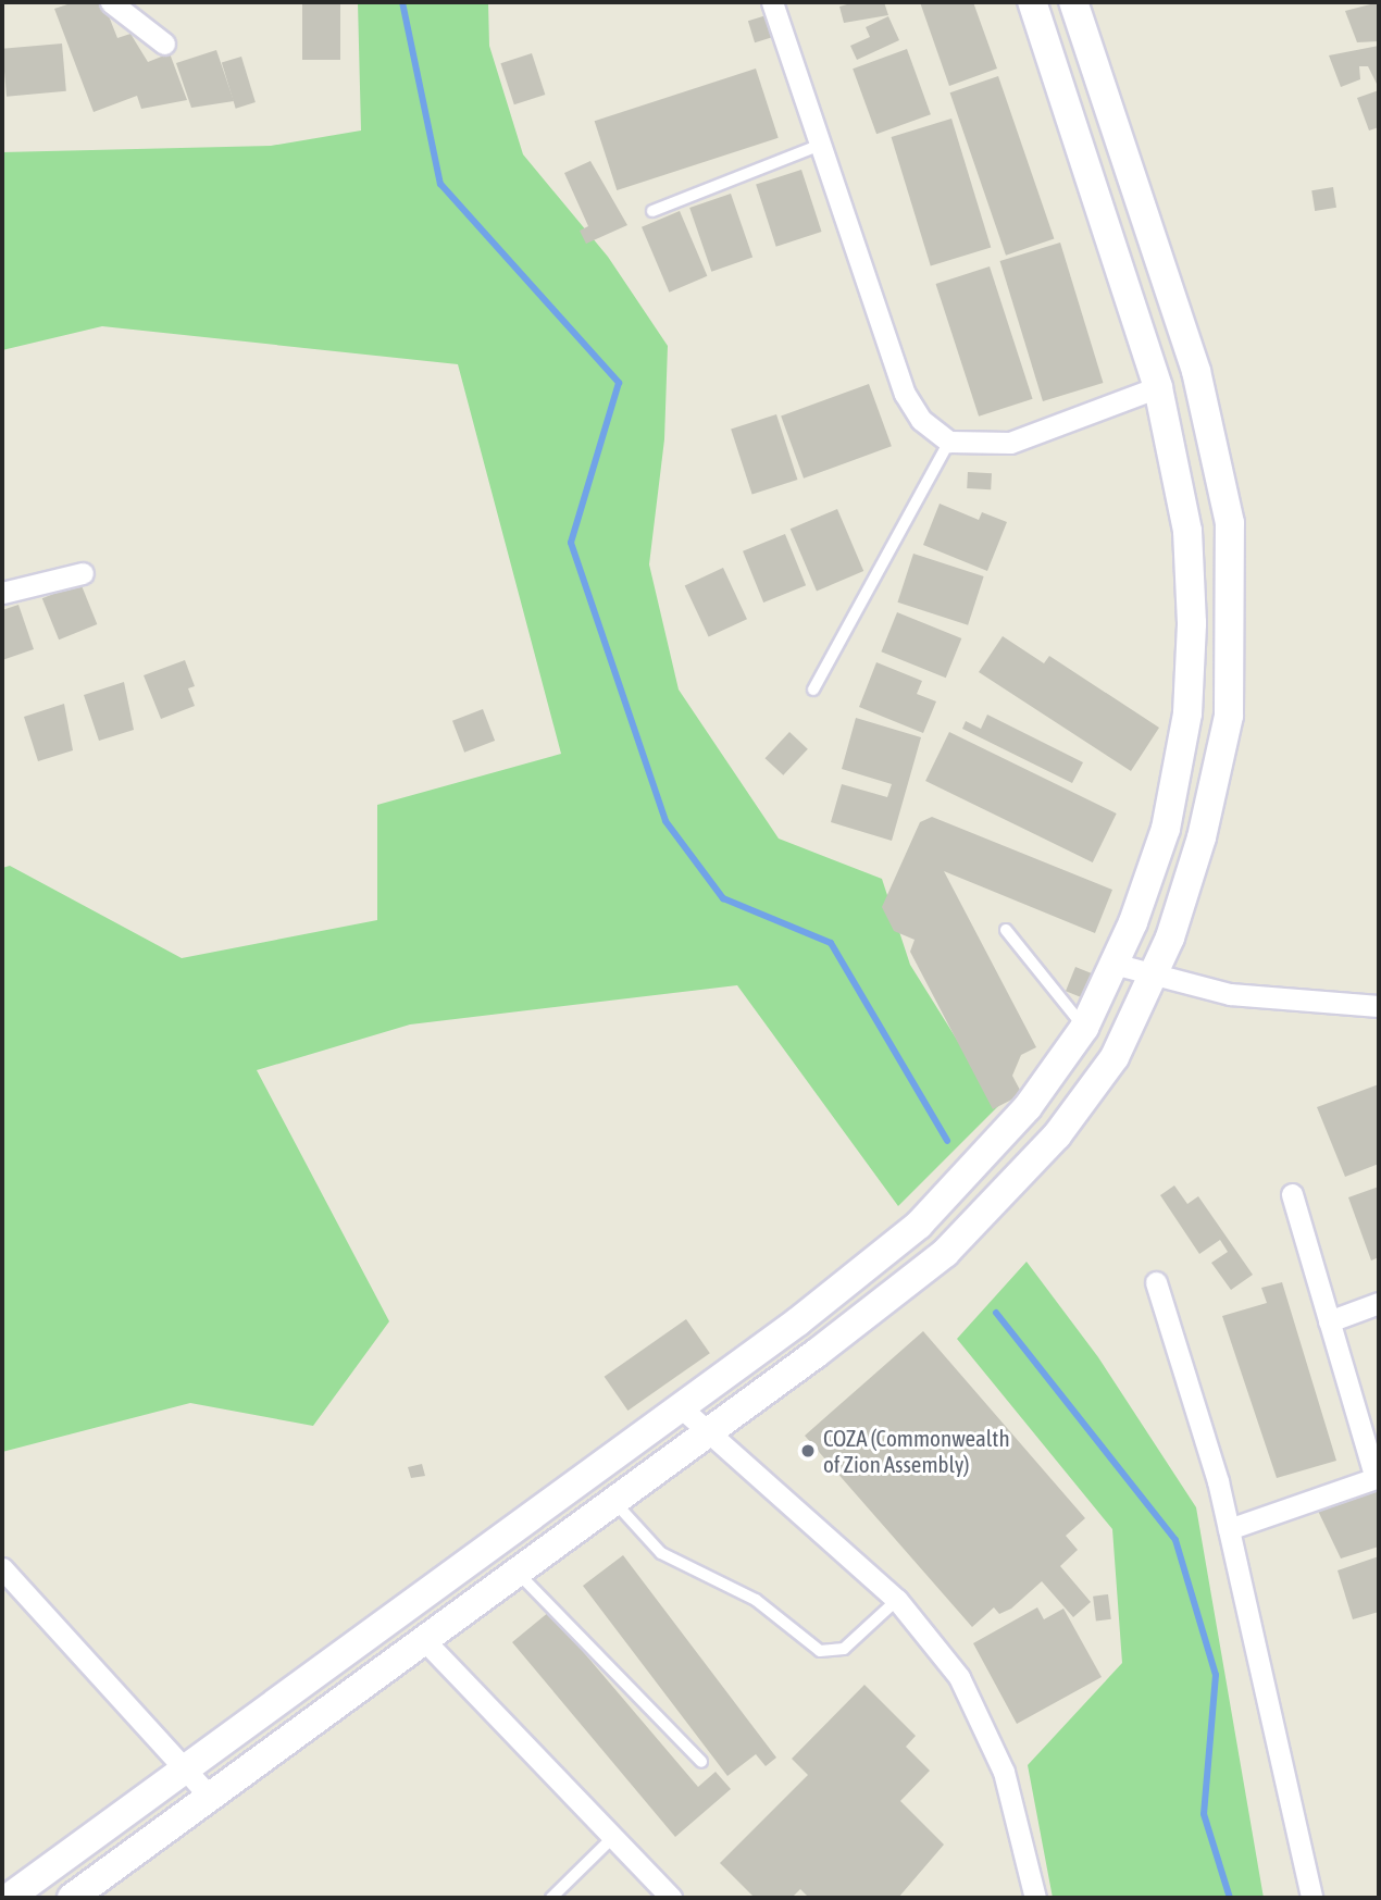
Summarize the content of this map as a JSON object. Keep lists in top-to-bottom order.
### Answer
{
  "places": ["COZA (Commonwealth of Zion Assembly)"]
}
